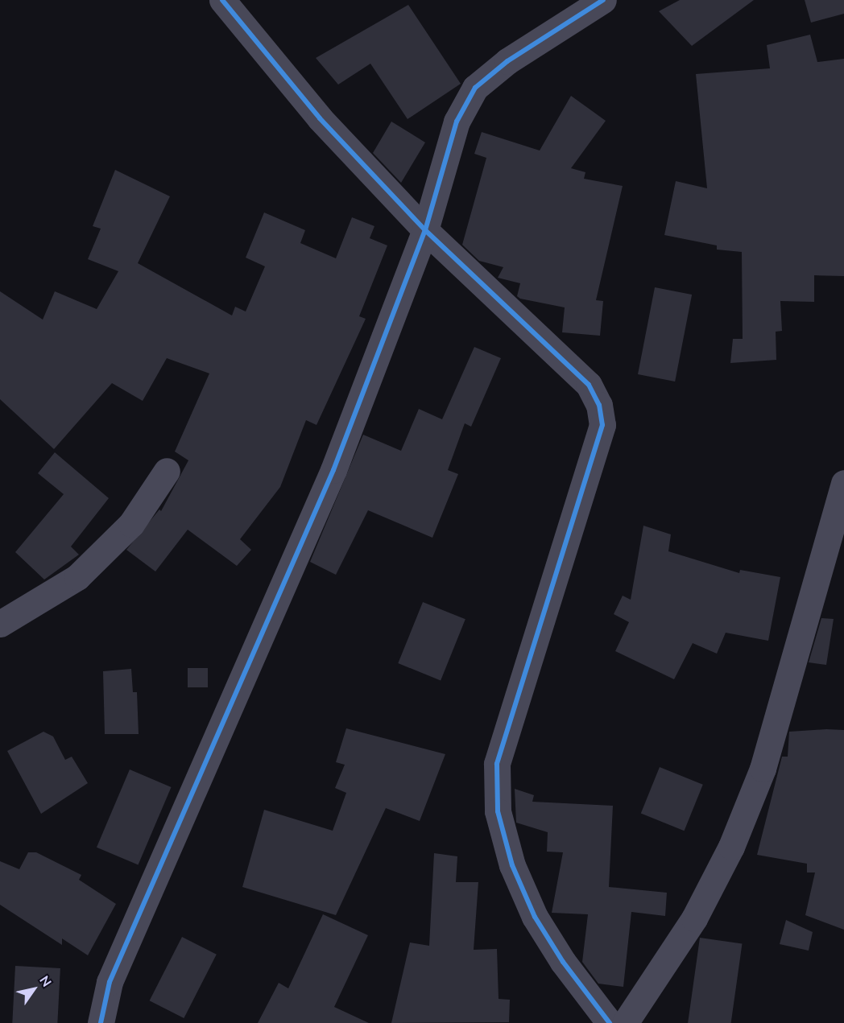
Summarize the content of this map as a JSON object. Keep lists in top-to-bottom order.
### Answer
{
  "north": "top right"
}
